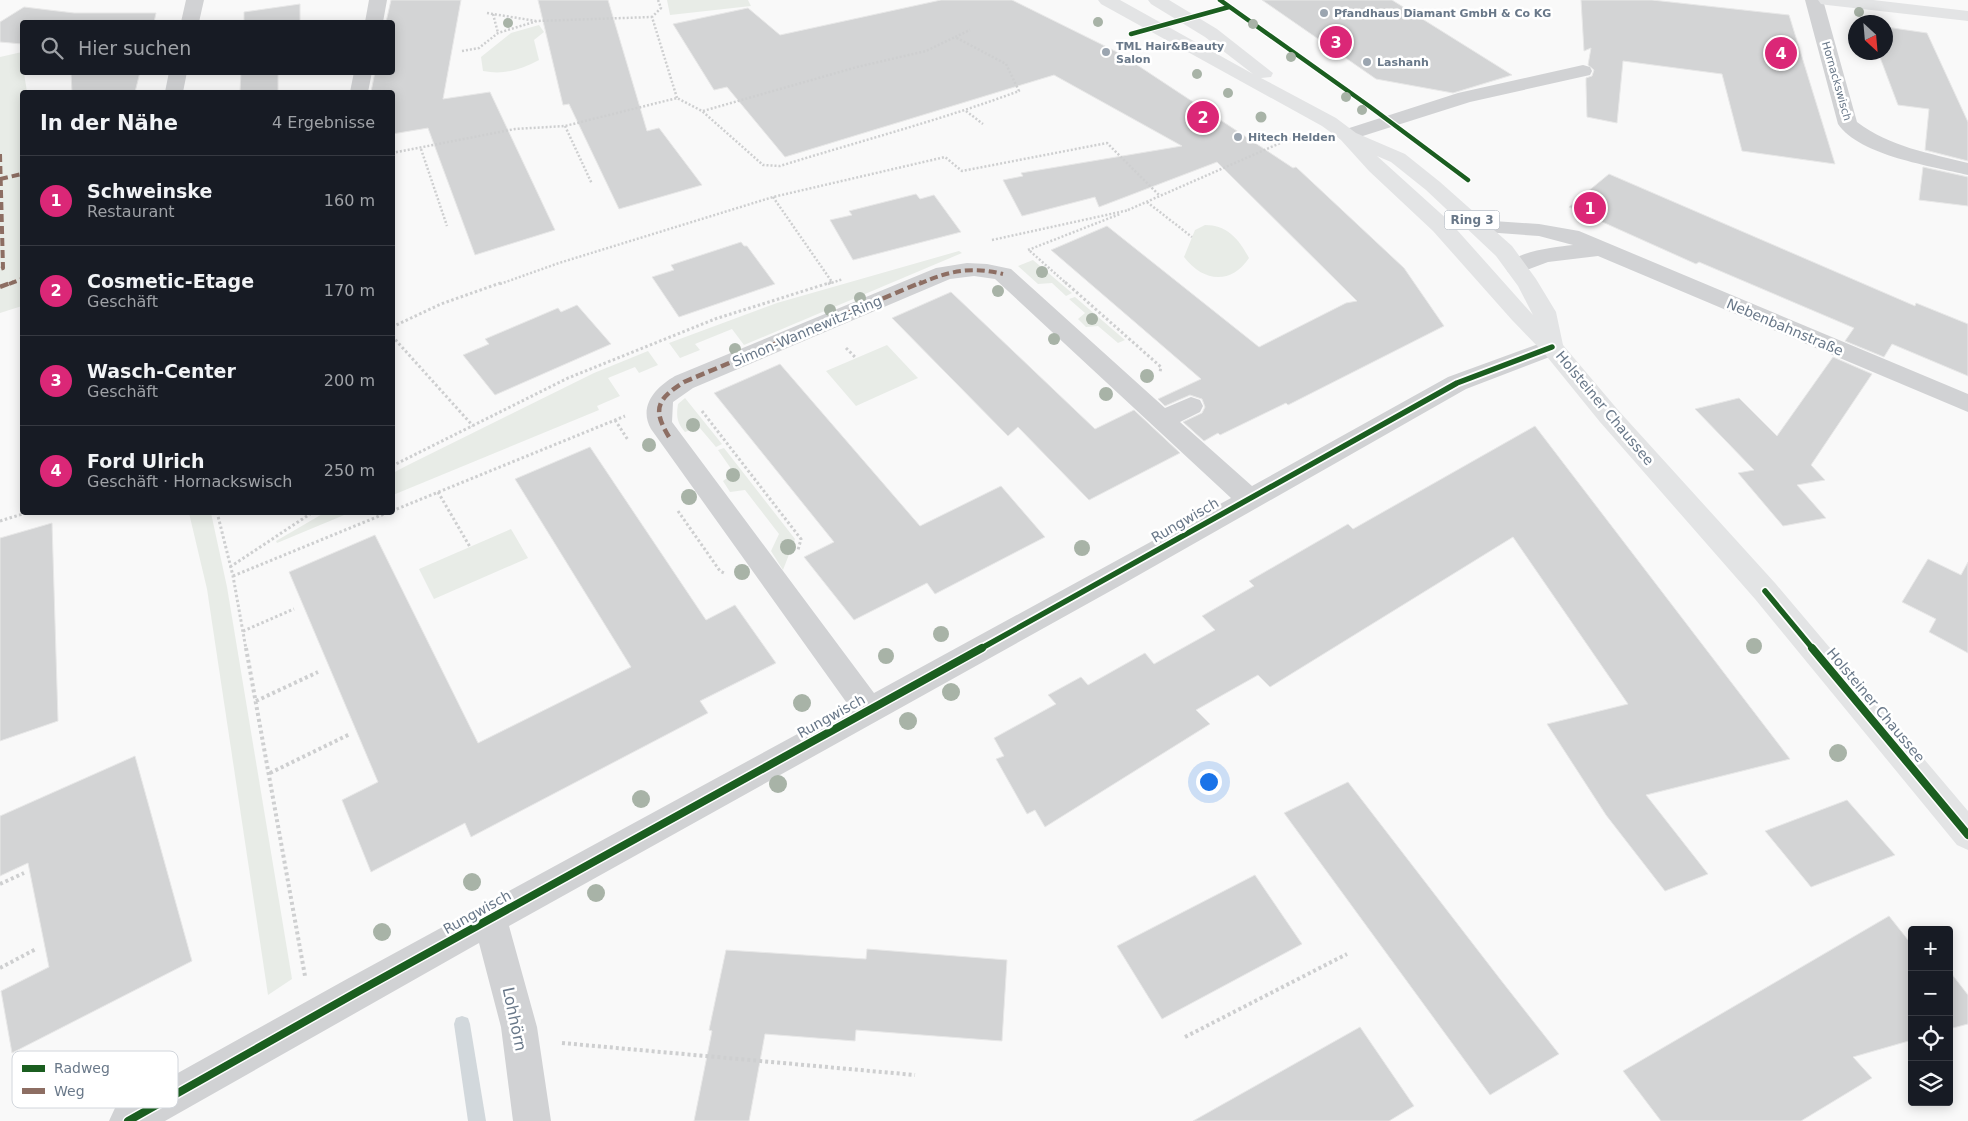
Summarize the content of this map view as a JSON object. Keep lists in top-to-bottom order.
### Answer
{
  "streets": {
    "main road": ["Ring 3", "Holsteiner Chaussee"],
    "street": [
      "Hornackswisch",
      "Nebenbahnstraße",
      "Simon-Wannewitz-Ring",
      "Rungwisch",
      "Lohhörn"
    ]
  },
  "crossings": [
    ["Nebenbahnstraße", "Holsteiner Chaussee"],
    ["Simon-Wannewitz-Ring", "Rungwisch"],
    ["Holsteiner Chaussee", "Rungwisch"],
    ["Rungwisch", "Lohhörn"]
  ],
  "places": [
    "Pfandhaus Diamant GmbH & Co KG",
    "TML Hair&Beauty Salon",
    "Lashanh",
    "Hitech Helden"
  ],
  "legend": ["Radweg", "Weg"],
  "north": "bottom right",
  "page": {
    "search": "Hier suchen",
    "pins": [
      "3",
      "4",
      "2",
      "1"
    ],
    "heading": ["In der Nähe", "4 Ergebnisse"],
    "list": [
      {
        "mark": "1",
        "name": "Schweinske",
        "note": "Restaurant",
        "value": "160 m"
      },
      {
        "mark": "2",
        "name": "Cosmetic-Etage",
        "note": "Geschäft",
        "value": "170 m"
      },
      {
        "mark": "3",
        "name": "Wasch-Center",
        "note": "Geschäft",
        "value": "200 m"
      },
      {
        "mark": "4",
        "name": "Ford Ulrich",
        "note": "Geschäft · Hornackswisch",
        "value": "250 m"
      }
    ],
    "map_buttons": ["+", "−"]
  }
}
